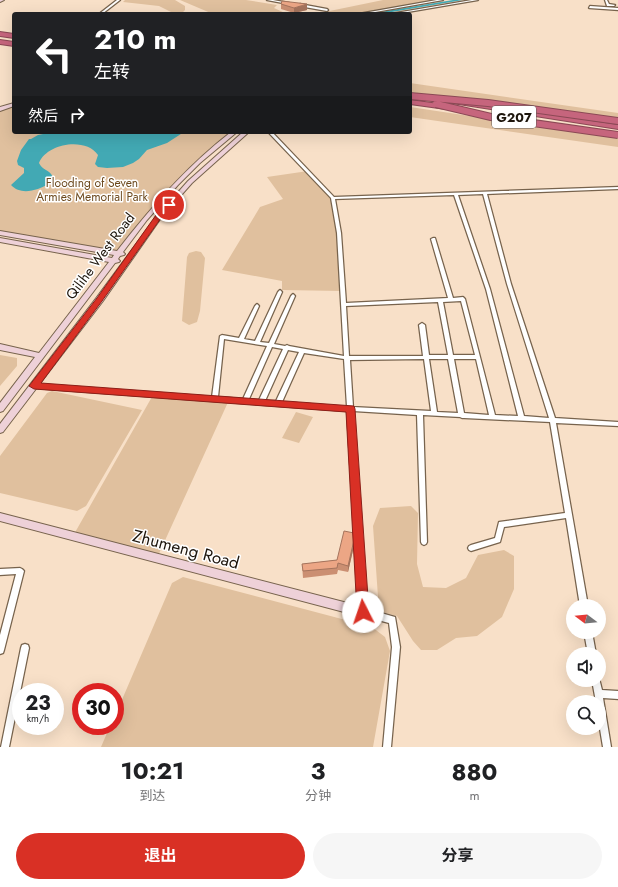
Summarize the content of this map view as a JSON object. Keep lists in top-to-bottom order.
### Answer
{
  "streets": {
    "highway": ["G207"],
    "street": ["Qilihe West Road", "Zhumeng Road"]
  },
  "parks": ["Flooding of Seven Armies Memorial Park"],
  "north": "left",
  "page": {
    "turn": ["210 m", "左转"],
    "then": "然后",
    "speed": "23 km/h",
    "limit": "30",
    "eta": [
      "10:21",
      "到达",
      "3",
      "分钟",
      "880",
      "m"
    ],
    "buttons": ["退出", "分享"]
  }
}
